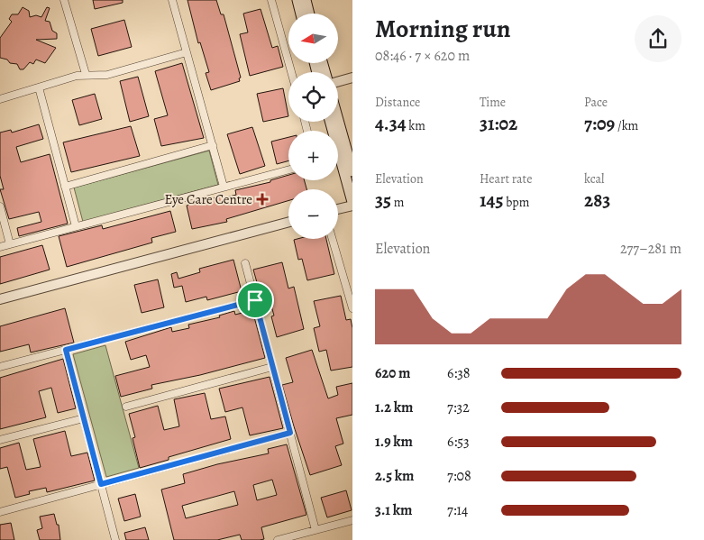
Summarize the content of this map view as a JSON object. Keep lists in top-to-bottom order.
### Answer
{
  "places": {
    "health": ["Eye Care Centre"]
  },
  "north": "left",
  "page": {
    "heading": ["Morning run", "08:46 · 7 × 620 m"],
    "map_buttons": ["+", "−"],
    "stats": [
      ["Distance", "4.34 km"],
      ["Time", "31:02"],
      ["Pace", "7:09 /km"],
      ["Elevation", "35 m"],
      ["Heart rate", "145 bpm"],
      ["kcal", "283"]
    ],
    "chart": ["Elevation", "277–281 m"],
    "list": [
      {
        "name": "620 m",
        "note": "6:38"
      },
      {
        "name": "1.2 km",
        "note": "7:32"
      },
      {
        "name": "1.9 km",
        "note": "6:53"
      },
      {
        "name": "2.5 km",
        "note": "7:08"
      },
      {
        "name": "3.1 km",
        "note": "7:14"
      }
    ]
  }
}
